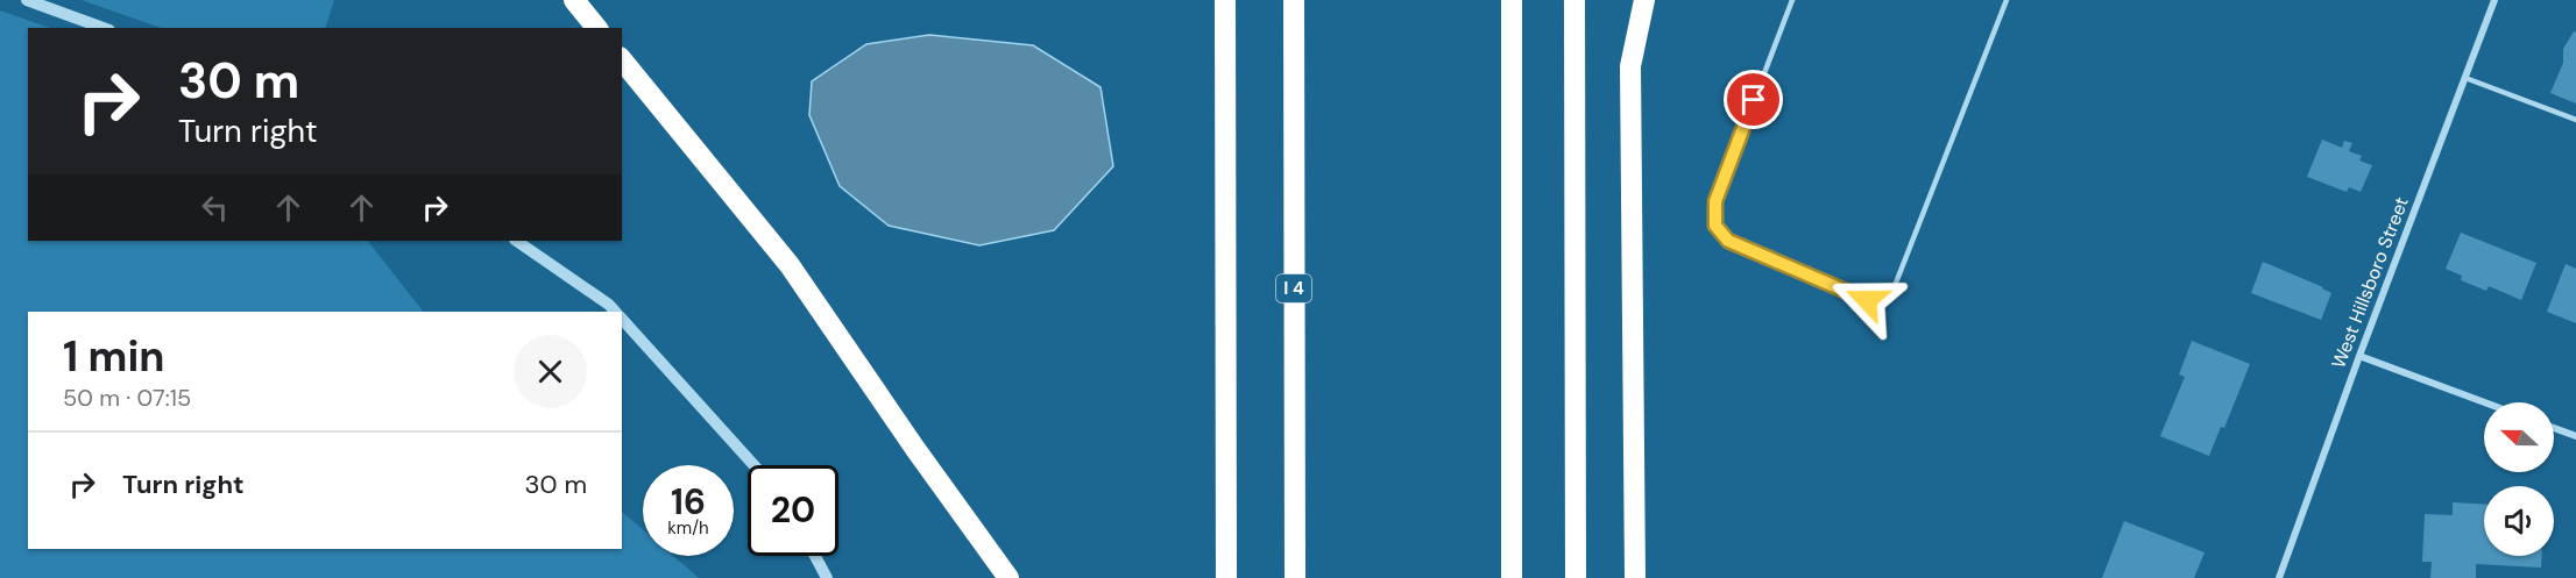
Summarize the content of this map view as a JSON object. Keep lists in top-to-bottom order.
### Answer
{
  "streets": {
    "highway": ["I 4"],
    "street": ["West Hillsboro Street"]
  },
  "north": "left",
  "page": {
    "turn": ["30 m", "Turn right"],
    "heading": ["1 min", "50 m · 07:15"],
    "list": [
      {
        "name": "Turn right",
        "value": "30 m"
      }
    ],
    "speed": "16 km/h",
    "limit": "20"
  }
}
